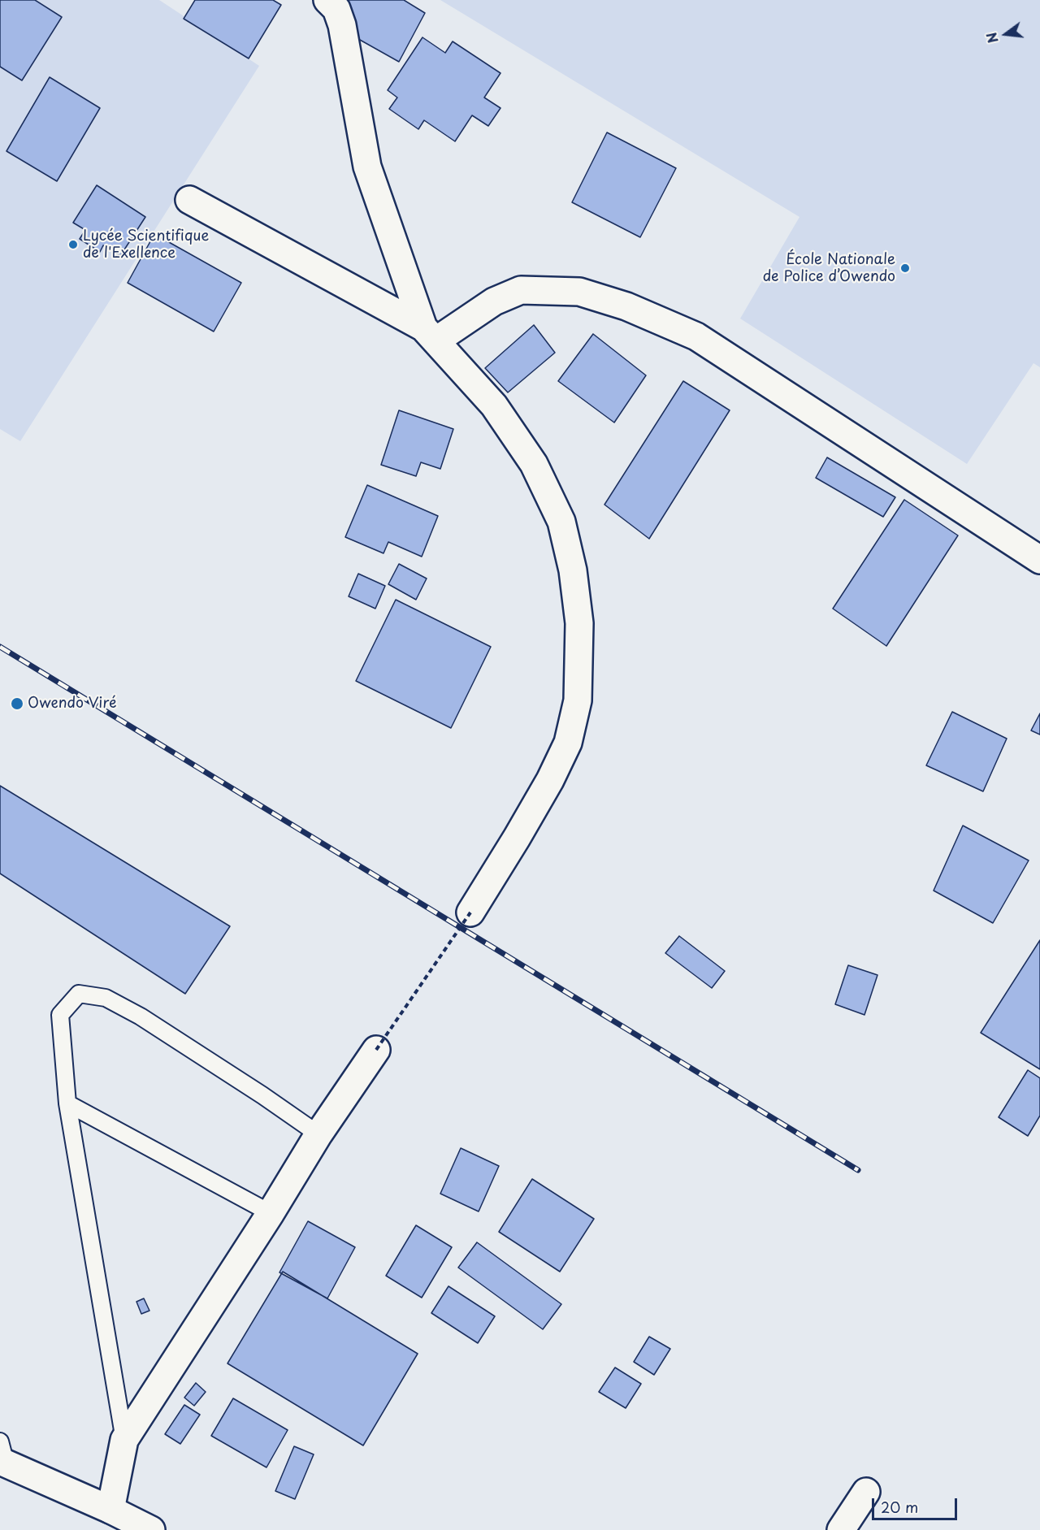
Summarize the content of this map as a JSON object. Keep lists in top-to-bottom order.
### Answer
{
  "places": ["Lycée Scientifique de l'Exellence", "École Nationale de Police d’Owendo", "Owendo Viré"],
  "scale_bar": "20 m",
  "north": "left"
}
